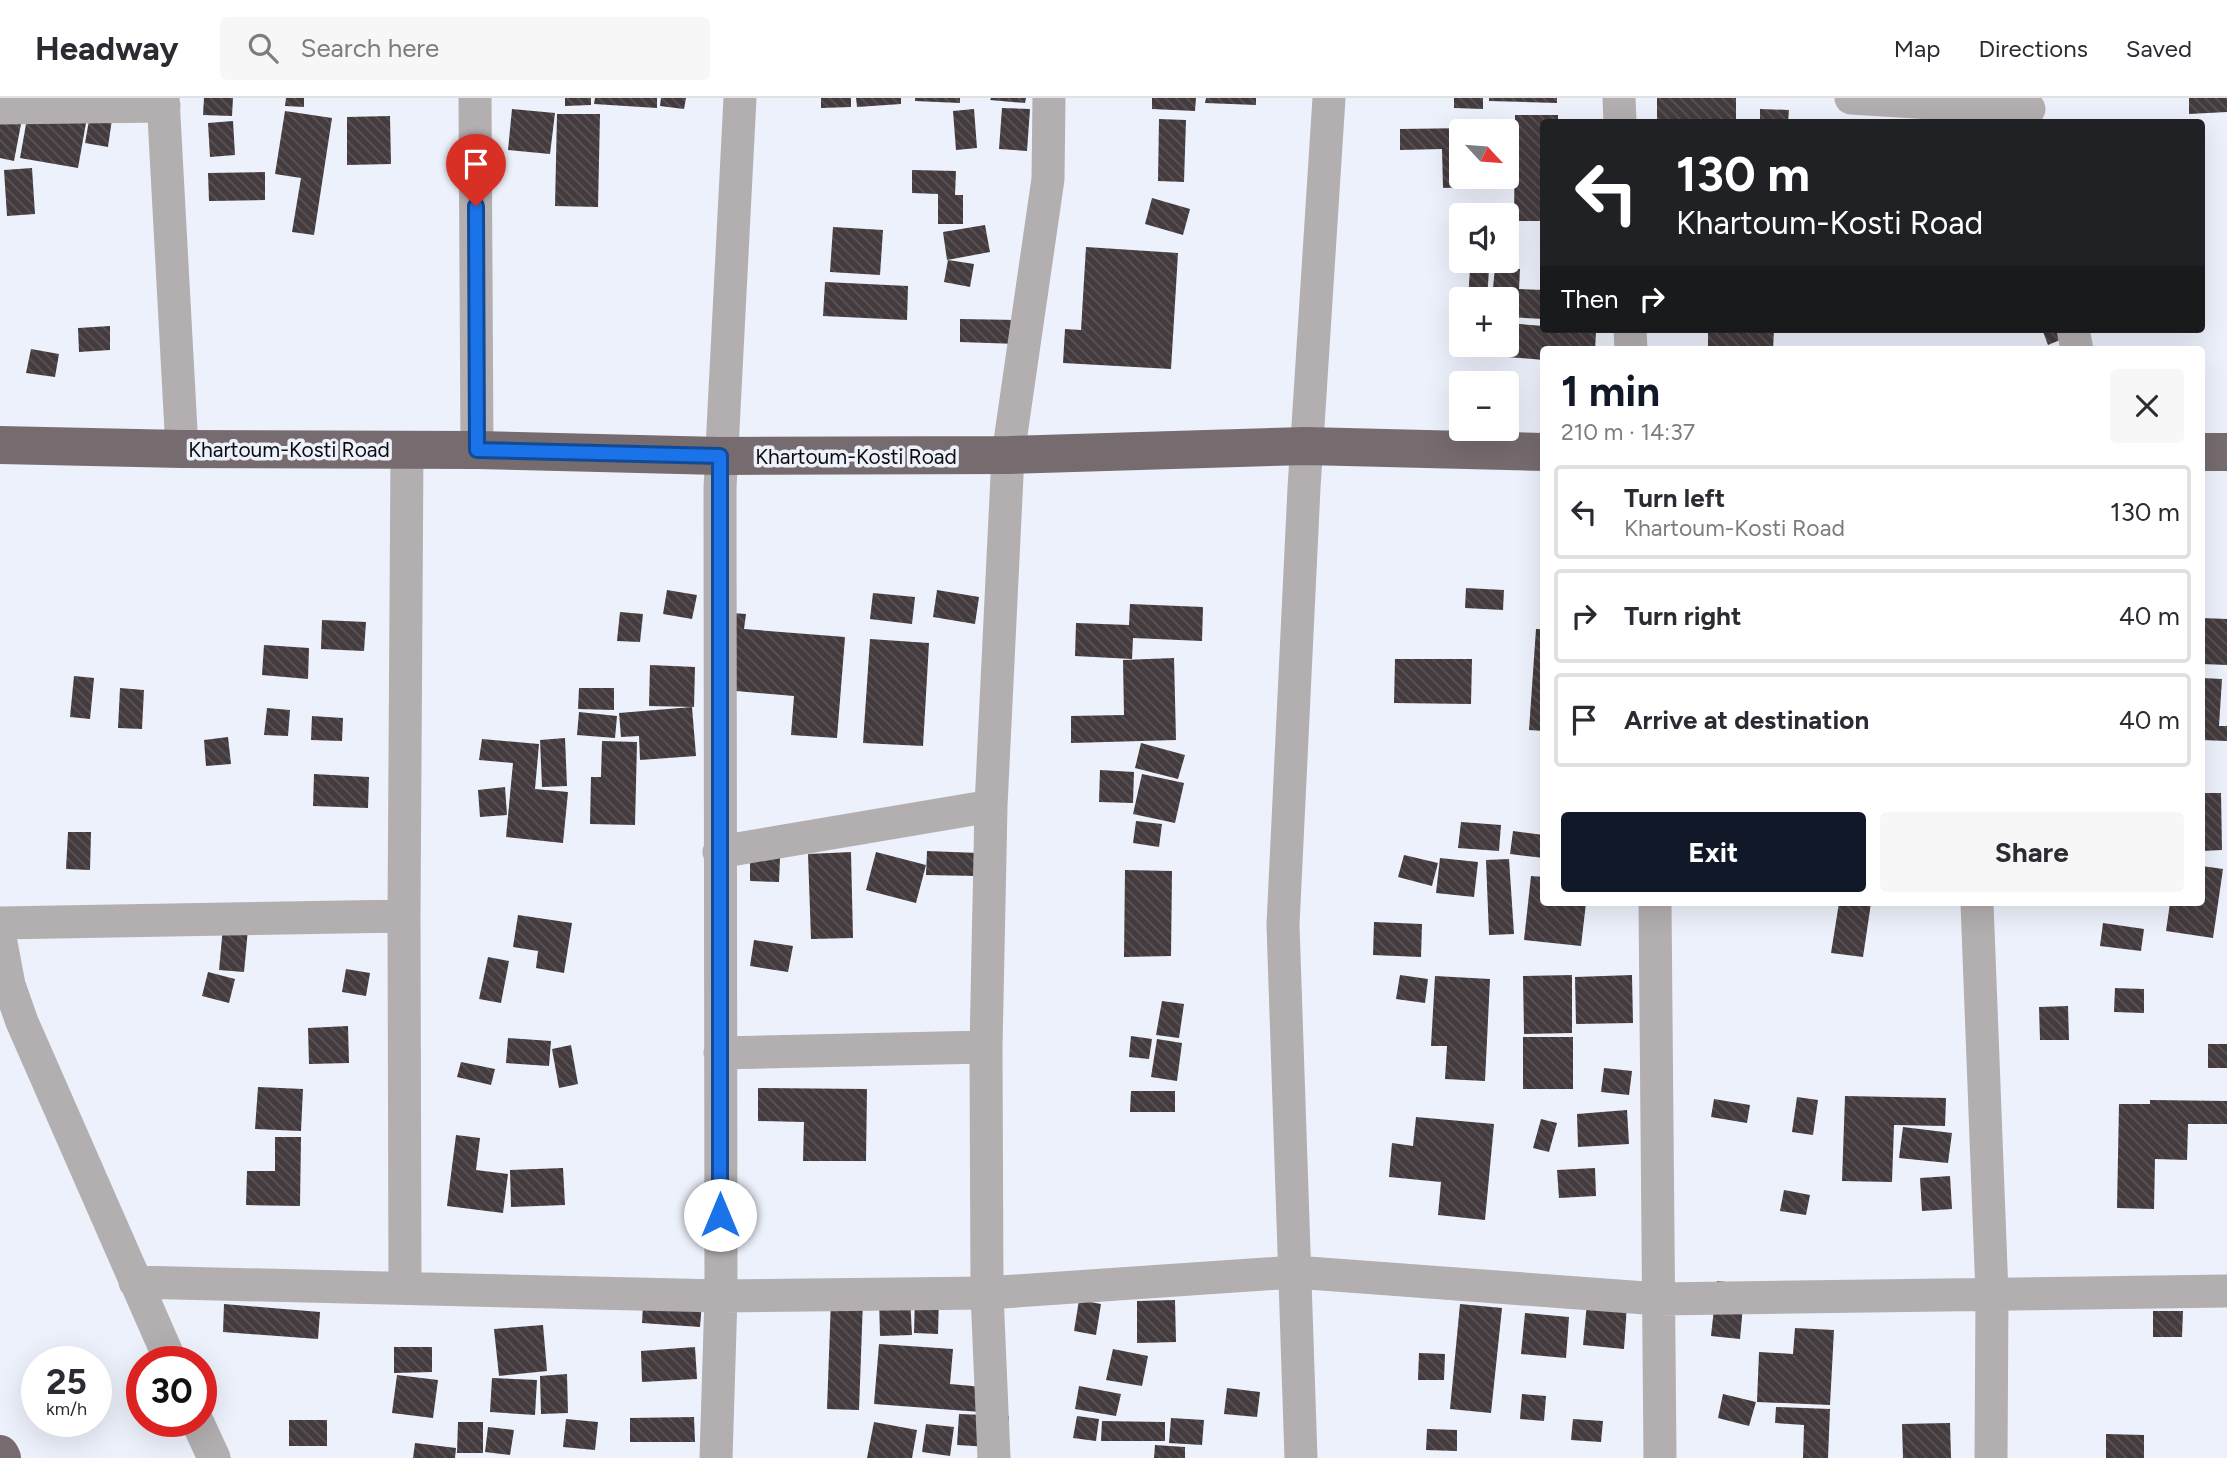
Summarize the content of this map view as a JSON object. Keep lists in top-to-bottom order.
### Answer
{
  "streets": {
    "highway": ["Khartoum-Kosti Road"]
  },
  "north": "bottom right",
  "page": {
    "header": "Headway",
    "search": "Search here",
    "nav": ["Map", "Directions", "Saved"],
    "map_buttons": ["+", "−"],
    "turn": ["130 m", "Khartoum-Kosti Road"],
    "then": "Then",
    "heading": ["1 min", "210 m · 14:37"],
    "list": [
      {
        "name": "Turn left",
        "note": "Khartoum-Kosti Road",
        "value": "130 m"
      },
      {
        "name": "Turn right",
        "value": "40 m"
      },
      {
        "name": "Arrive at destination",
        "value": "40 m"
      }
    ],
    "buttons": ["Exit", "Share"],
    "speed": "25 km/h",
    "limit": "30"
  }
}
